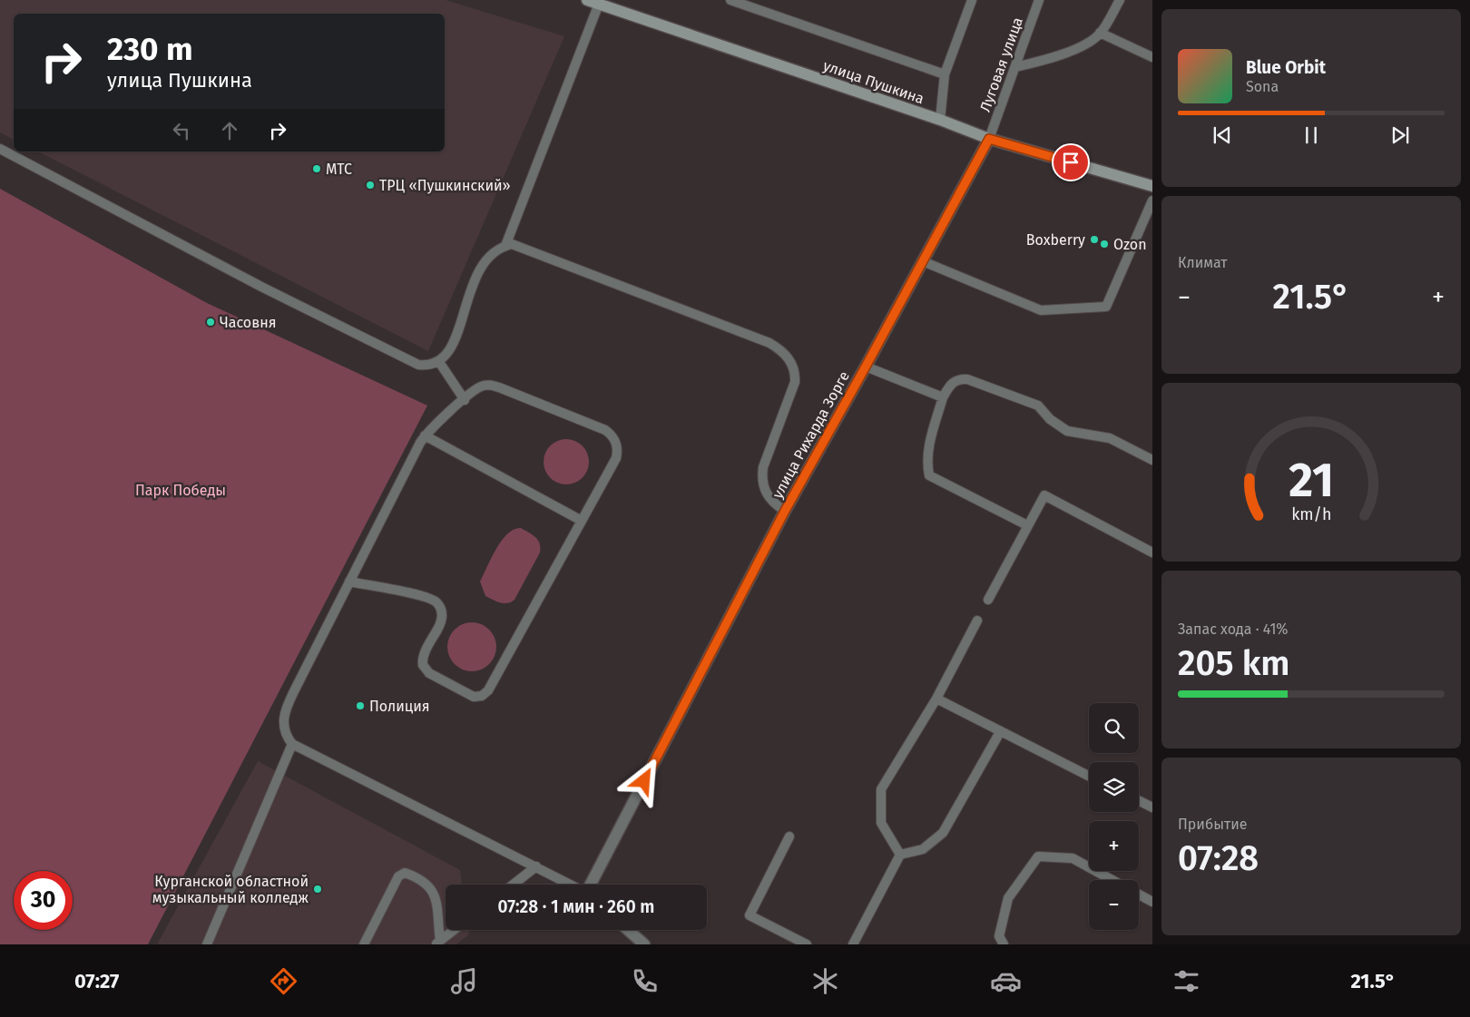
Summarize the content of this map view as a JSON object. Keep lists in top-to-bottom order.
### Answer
{
  "streets": {
    "main road": ["улица Пушкина"],
    "street": ["улица Рихарда Зорге"],
    "lane": ["Луговая улица"]
  },
  "crossings": [
    ["Луговая улица", "улица Пушкина"],
    ["Луговая улица", "улица Рихарда Зорге"],
    ["улица Пушкина", "улица Рихарда Зорге"]
  ],
  "parks": ["Парк Победы"],
  "places": [
    "МТС",
    "ТРЦ «Пушкинский»",
    "Boxberry",
    "Ozon",
    "Часовня",
    "Полиция",
    "Курганской областной музыкальный колледж"
  ],
  "page": {
    "turn": ["230 m", "улица Пушкина"],
    "song": ["Blue Orbit", "Sona"],
    "tile": [
      "Климат",
      ["Запас хода · 41%", "205 km"],
      ["Прибытие", "07:28"]
    ],
    "heat": ["−", "21.5°", "+"],
    "map_buttons": ["+", "−"],
    "limit": "30",
    "trip": "07:28 · 1 мин · 260 m",
    "tabs": ["07:27", "21.5°"],
    "gauge": ["21", "km/h"]
  }
}
